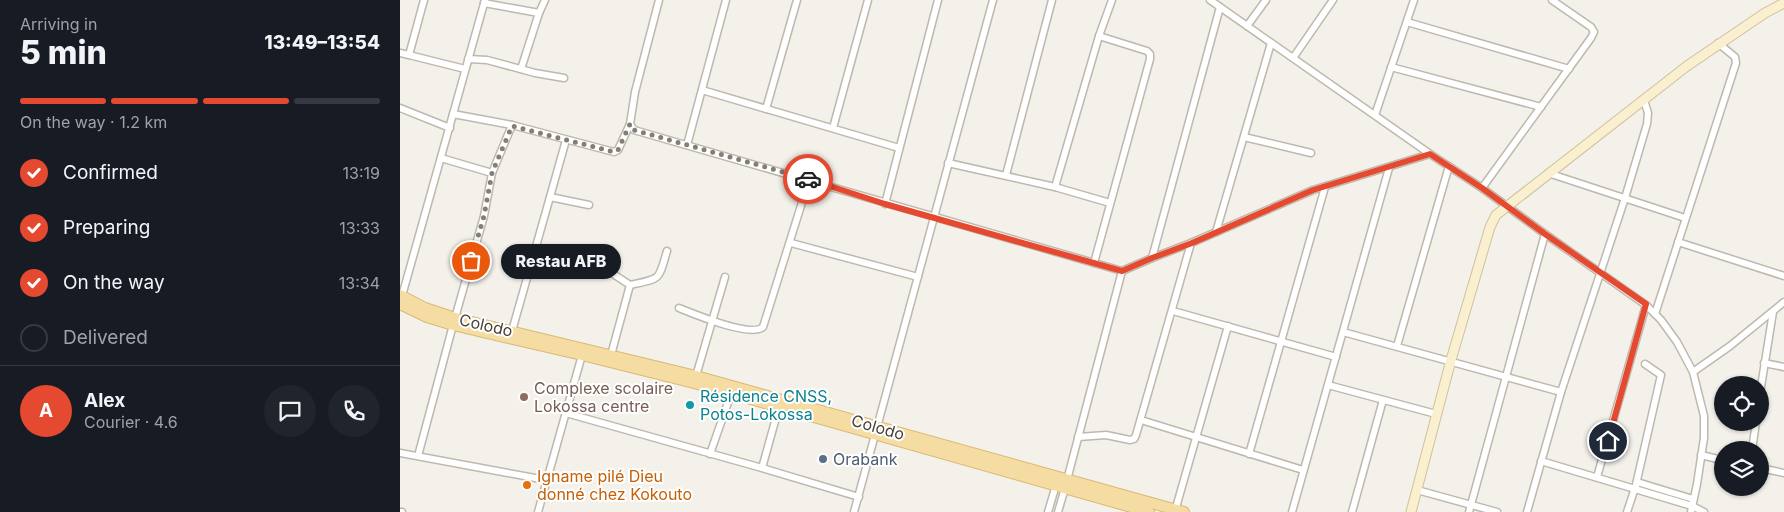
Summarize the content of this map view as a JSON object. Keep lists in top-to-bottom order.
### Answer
{
  "streets": {
    "main road": ["Colodo"]
  },
  "places": [
    "Restau AFB",
    "Complexe scolaire Lokossa centre",
    "Résidence CNSS, Potos-Lokossa",
    "Orabank",
    "Igname pilé Dieu donné chez Kokouto"
  ],
  "page": {
    "heading": ["5 min", "Arriving in", "13:49–13:54"],
    "panel": ["Alex", "Courier · 4.6"],
    "bar": "On the way · 1.2 km",
    "list": [
      ["Confirmed", "13:19"],
      ["Preparing", "13:33"],
      ["On the way", "13:34"],
      "Delivered"
    ],
    "bubble": "Restau AFB",
    "round": "A"
  }
}
